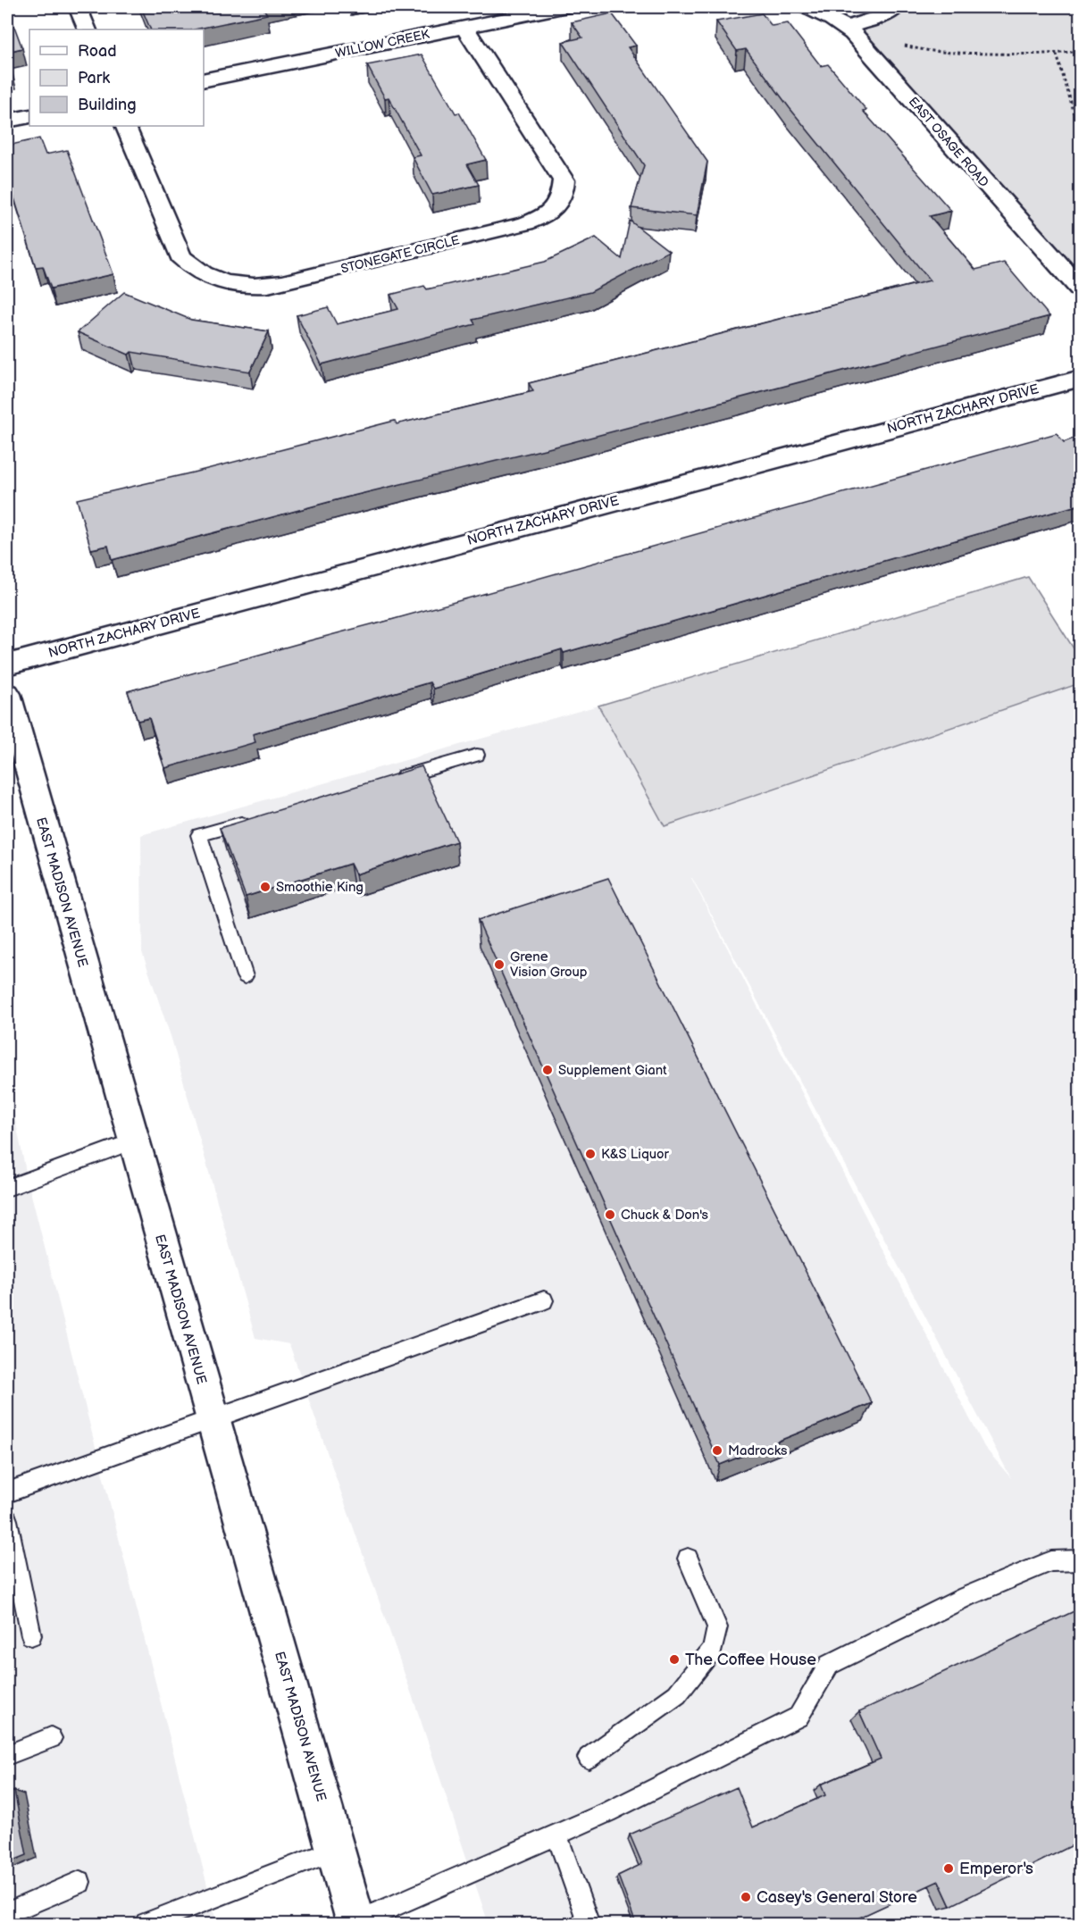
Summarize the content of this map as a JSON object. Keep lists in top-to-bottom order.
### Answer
{
  "streets": {
    "street": [
      "WILLOW CREEK",
      "EAST OSAGE ROAD",
      "STONEGATE CIRCLE",
      "NORTH ZACHARY DRIVE",
      "EAST MADISON AVENUE"
    ]
  },
  "crossings": [
    ["WILLOW CREEK", "STONEGATE CIRCLE"]
  ],
  "places": [
    "Smoothie King",
    "Grene Vision Group",
    "Supplement Giant",
    "K&S Liquor",
    "Chuck & Don's",
    "Madrocks",
    "The Coffee House",
    "Emperor's",
    "Casey's General Store"
  ],
  "legend": ["Road", "Park", "Building"]
}
